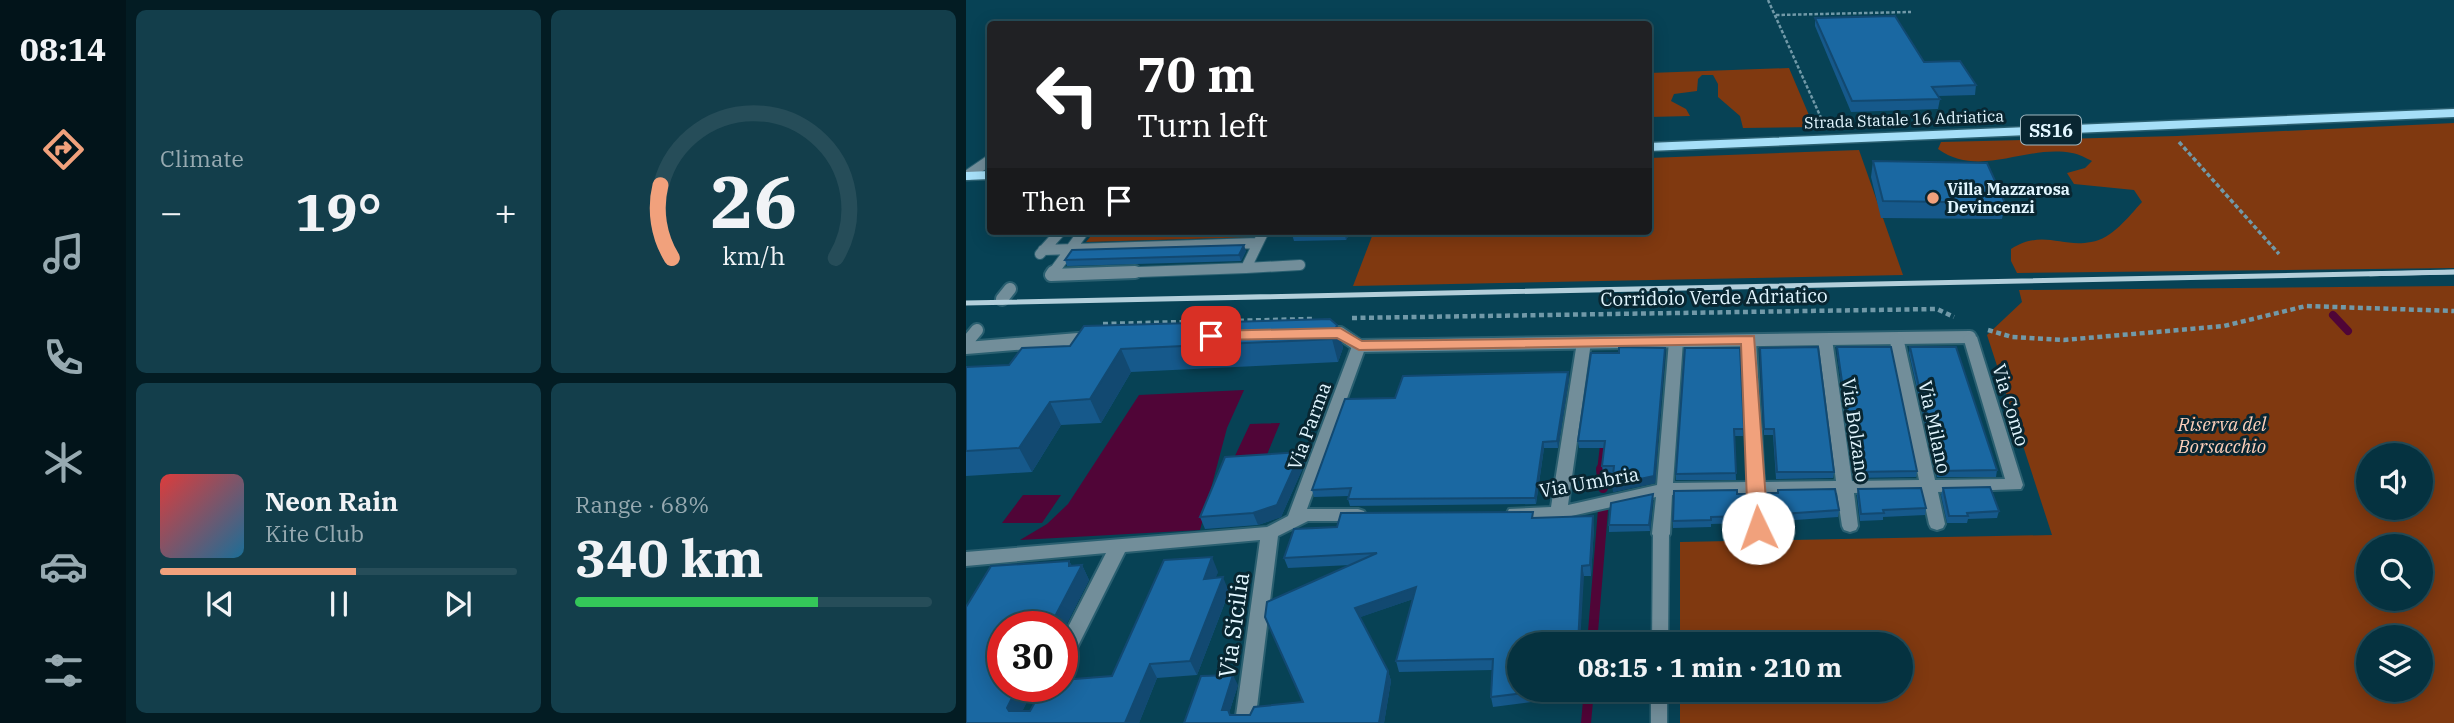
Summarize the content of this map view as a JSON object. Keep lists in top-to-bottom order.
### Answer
{
  "streets": {
    "main road": ["Strada Statale 16 Adriatica", "SS16"],
    "street": [
      "Via Como",
      "Via Parma",
      "Via Milano",
      "Via Bolzano",
      "Via Umbria",
      "Via Sicilia"
    ],
    "path": ["Corridoio Verde Adriatico"]
  },
  "crossings": [
    ["Via Como", "Via Umbria"],
    ["Via Milano", "Via Umbria"],
    ["Via Bolzano", "Via Umbria"]
  ],
  "parks": ["Riserva del Borsacchio"],
  "places": ["Villa Mazzarosa Devincenzi"],
  "page": {
    "tabs": "08:14",
    "tile": [
      "Climate",
      ["Range · 68%", "340 km"]
    ],
    "turn": ["70 m", "Turn left"],
    "then": "Then",
    "heat": ["−", "19°", "+"],
    "song": ["Neon Rain", "Kite Club"],
    "limit": "30",
    "trip": "08:15 · 1 min · 210 m",
    "gauge": ["26", "km/h"]
  }
}
